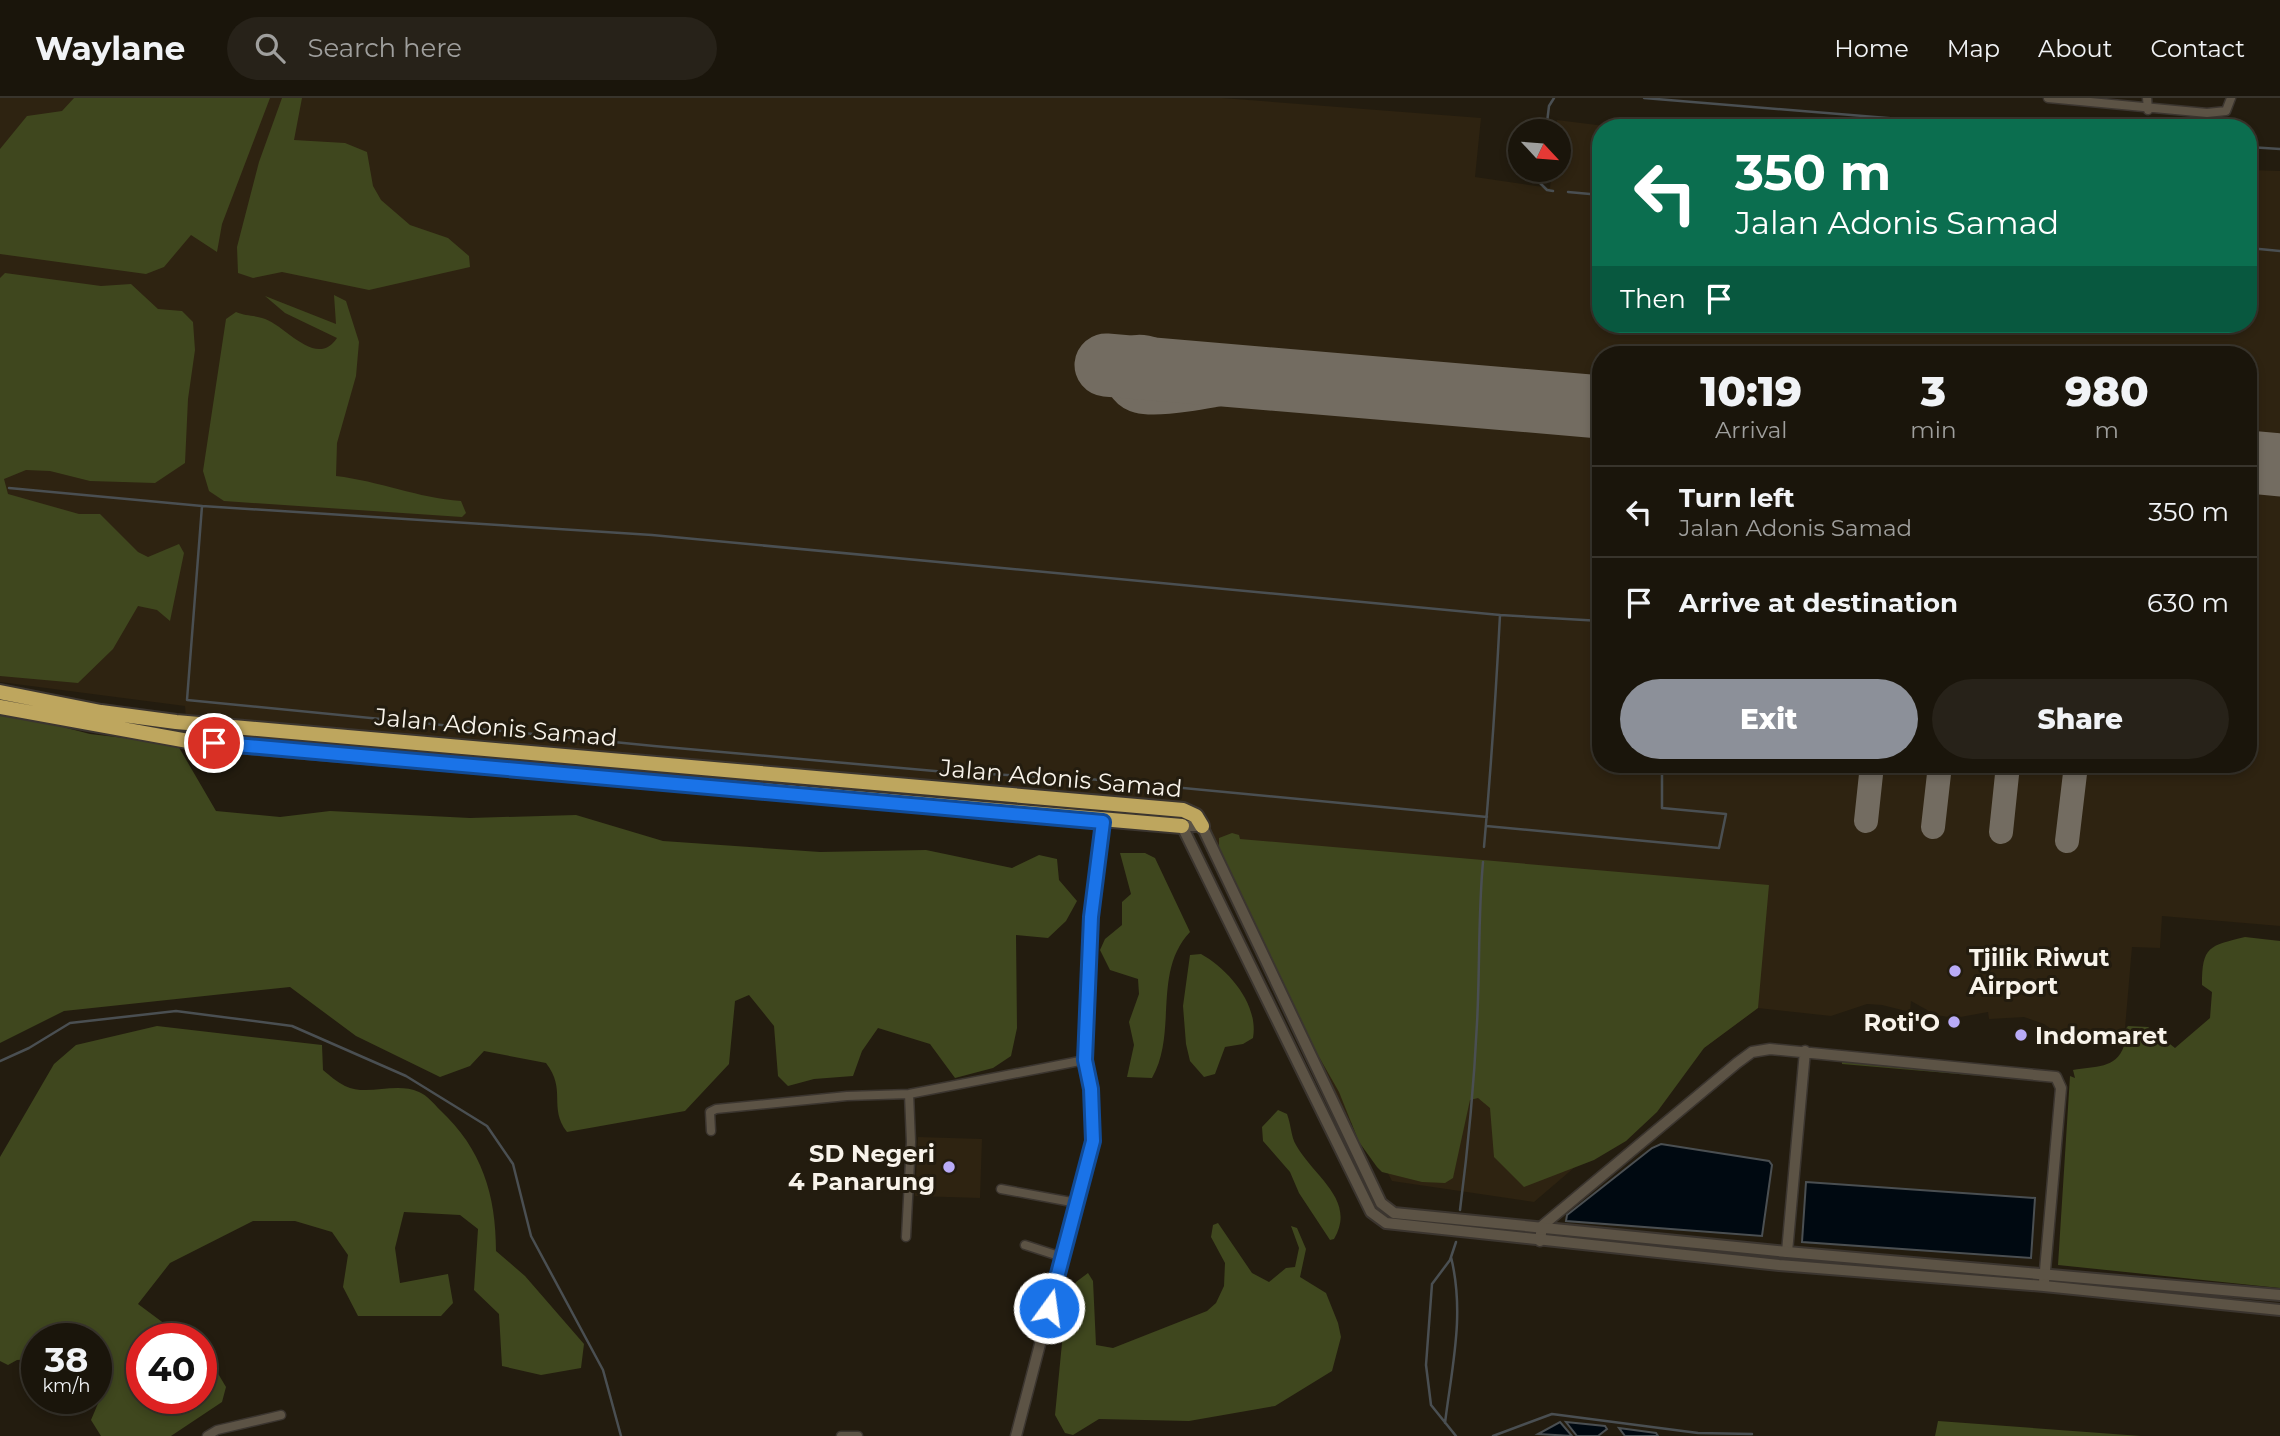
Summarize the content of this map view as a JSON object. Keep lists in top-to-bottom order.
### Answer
{
  "streets": {
    "highway": ["Jalan Adonis Samad"]
  },
  "places": [
    "Tjilik Riwut Airport",
    "Roti'O",
    "Indomaret",
    "SD Negeri 4 Panarung"
  ],
  "north": "bottom right",
  "page": {
    "header": "Waylane",
    "search": "Search here",
    "nav": [
      "Home",
      "Map",
      "About",
      "Contact"
    ],
    "turn": ["350 m", "Jalan Adonis Samad"],
    "then": "Then",
    "eta": [
      "10:19",
      "Arrival",
      "3",
      "min",
      "980",
      "m"
    ],
    "list": [
      {
        "name": "Turn left",
        "note": "Jalan Adonis Samad",
        "value": "350 m"
      },
      {
        "name": "Arrive at destination",
        "value": "630 m"
      }
    ],
    "buttons": ["Exit", "Share"],
    "speed": "38 km/h",
    "limit": "40"
  }
}
